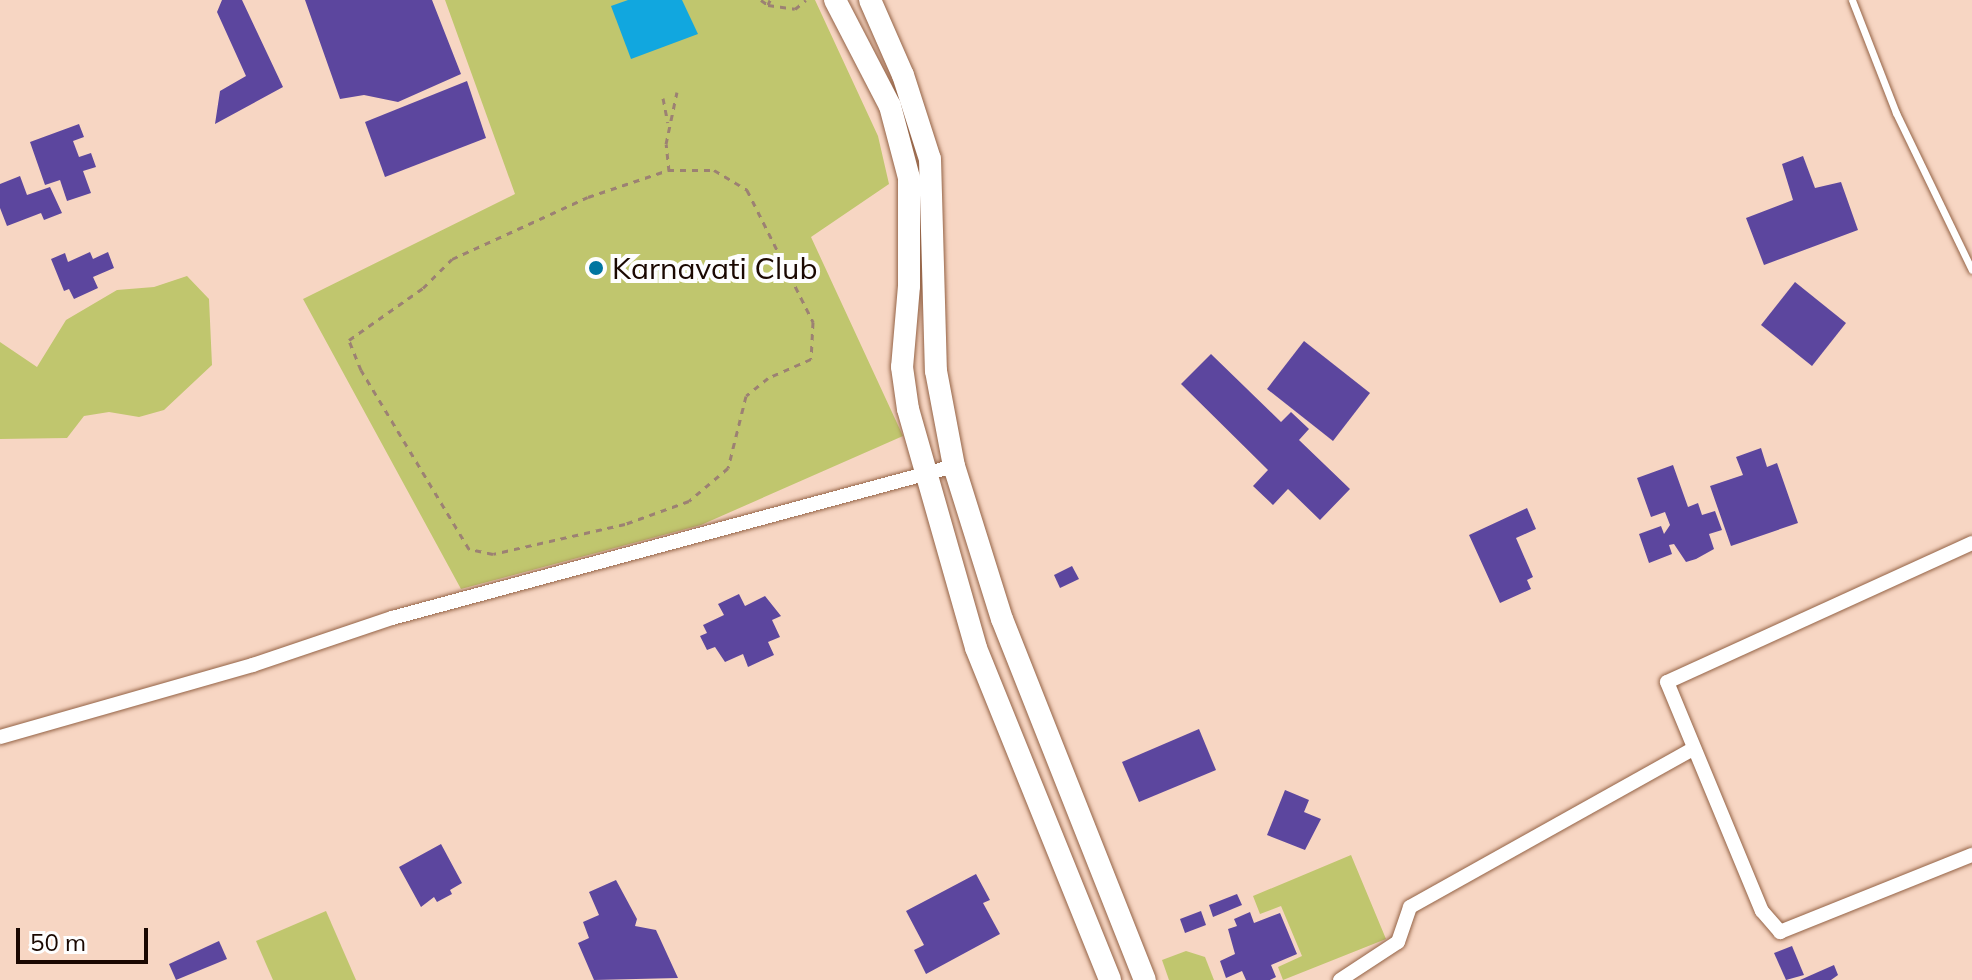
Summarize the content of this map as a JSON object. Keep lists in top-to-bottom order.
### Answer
{
  "places": ["Karnavati Club"],
  "scale_bar": "50 m"
}
